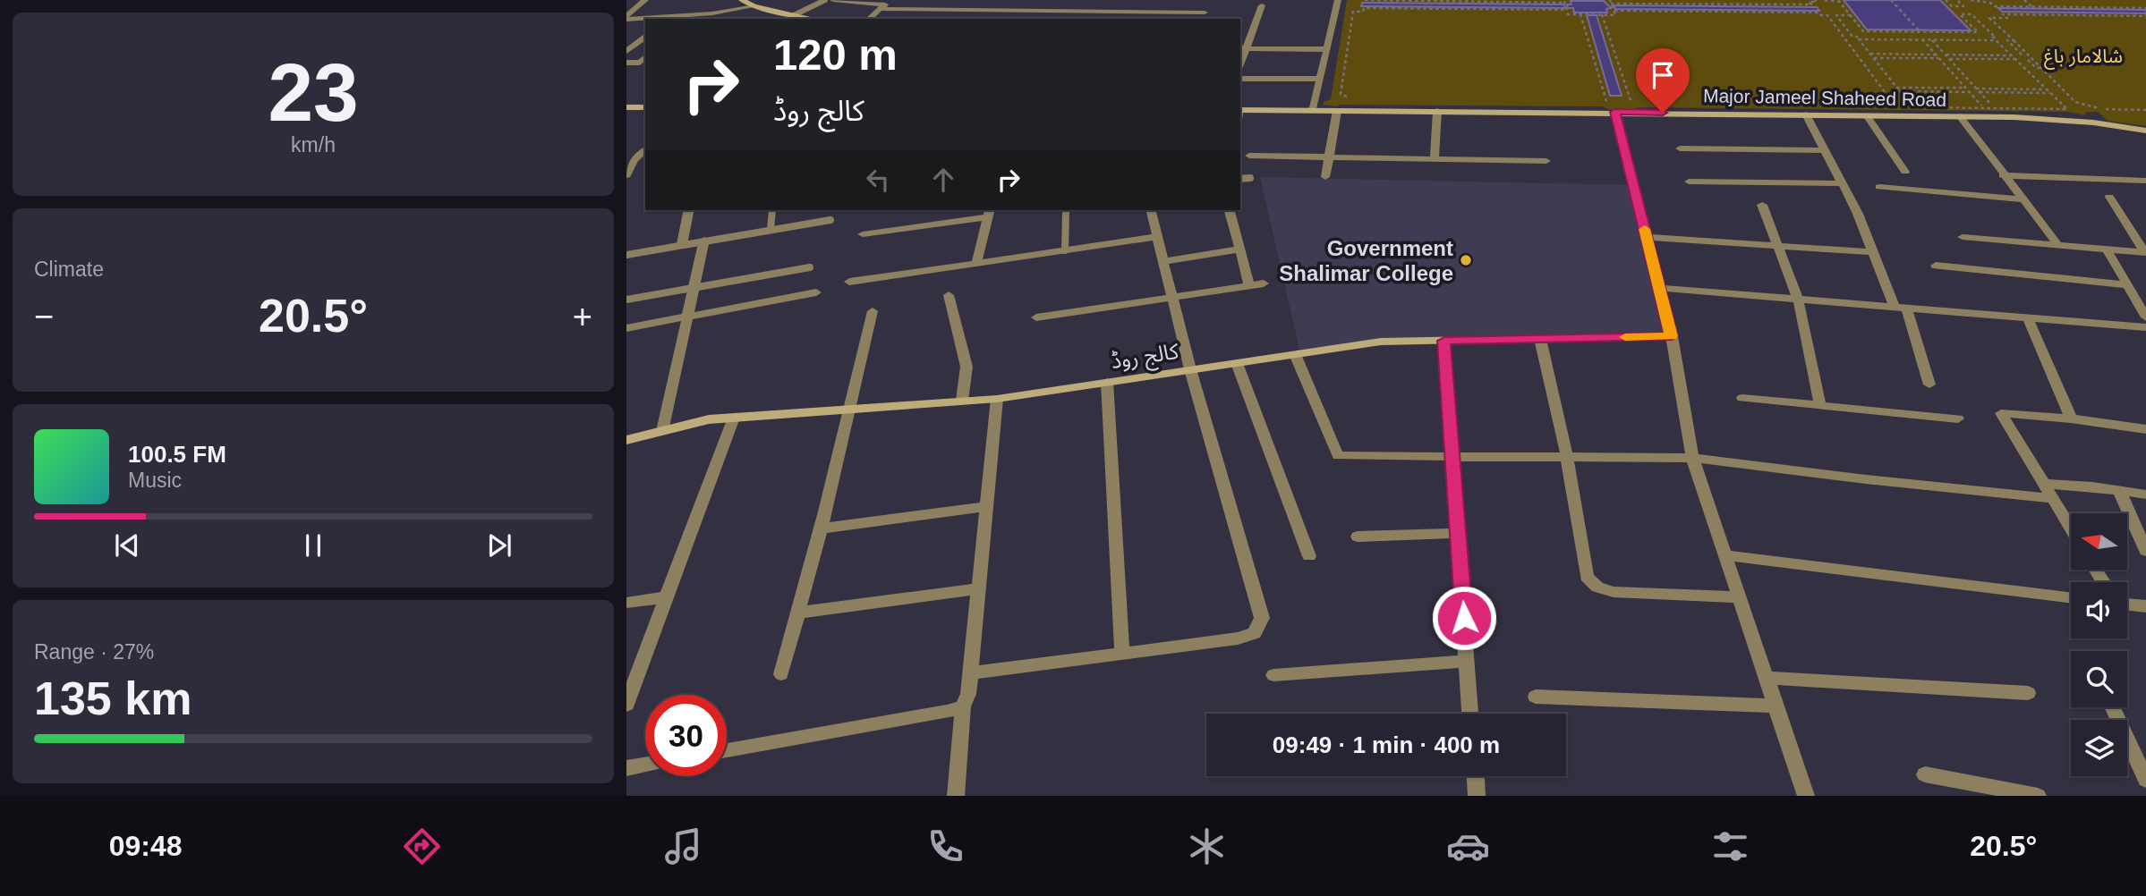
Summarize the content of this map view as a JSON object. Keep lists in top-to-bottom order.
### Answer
{
  "streets": {
    "street": ["Major Jameel Shaheed Road", "کالج روڈ"]
  },
  "parks": ["شالامار باغ"],
  "places": ["Government Shalimar College"],
  "north": "left",
  "page": {
    "tile": [
      ["23", "km/h"],
      "Climate",
      ["Range · 27%", "135 km"]
    ],
    "turn": ["120 m", "کالج روڈ"],
    "heat": ["−", "20.5°", "+"],
    "song": ["100.5 FM", "Music"],
    "limit": "30",
    "trip": "09:49 · 1 min · 400 m",
    "tabs": ["09:48", "20.5°"]
  }
}
